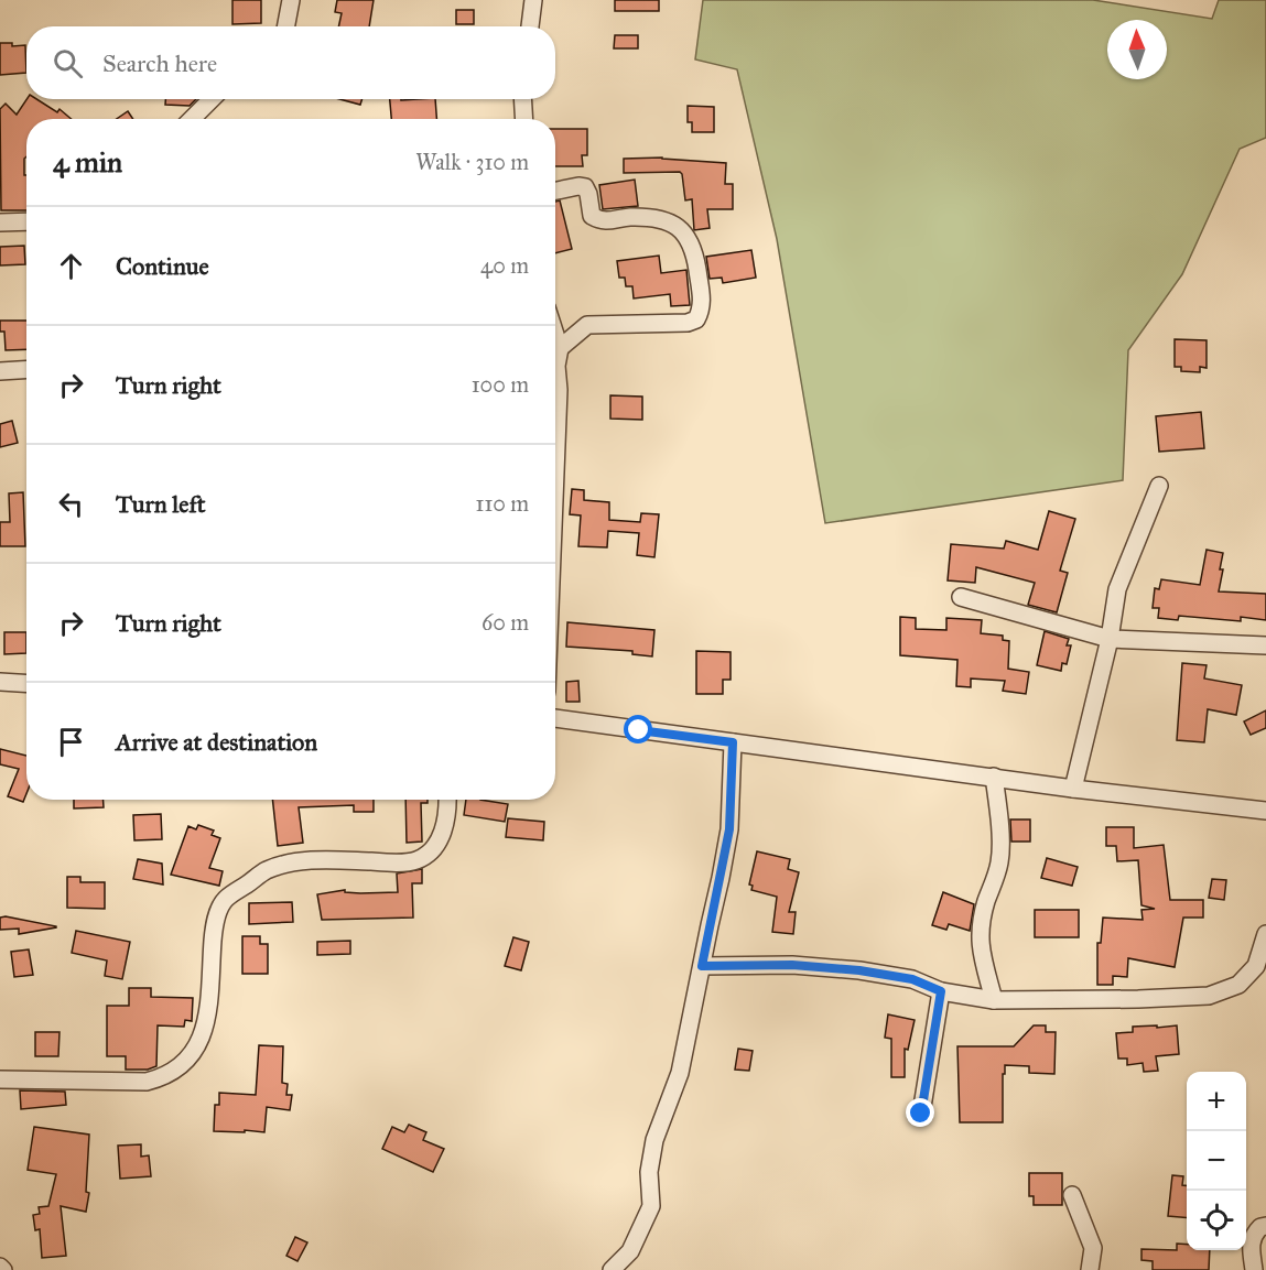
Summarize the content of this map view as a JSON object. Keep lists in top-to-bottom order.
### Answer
{
  "north": "top",
  "page": {
    "search": "Search here",
    "heading": ["4 min", "Walk · 310 m"],
    "list": [
      ["Continue", "40 m"],
      ["Turn right", "100 m"],
      ["Turn left", "110 m"],
      ["Turn right", "60 m"],
      "Arrive at destination"
    ],
    "map_buttons": ["+", "−"]
  }
}
